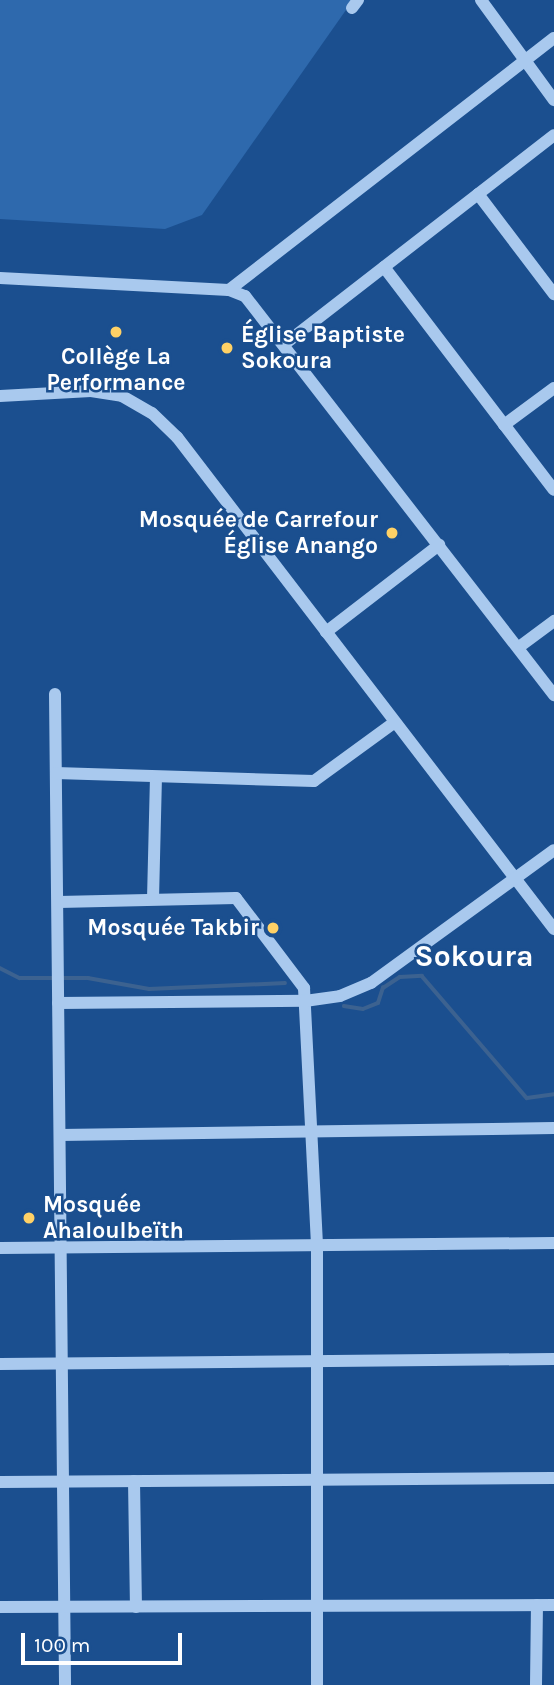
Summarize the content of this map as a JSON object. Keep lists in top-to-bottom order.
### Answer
{
  "districts": ["Sokoura"],
  "places": [
    "Collège La Performance",
    "Église Baptiste Sokoura",
    "Mosquée de Carrefour Église Anango",
    "Mosquée Takbir",
    "Mosquée Ahaloulbeïth"
  ],
  "scale_bar": "100 m"
}
